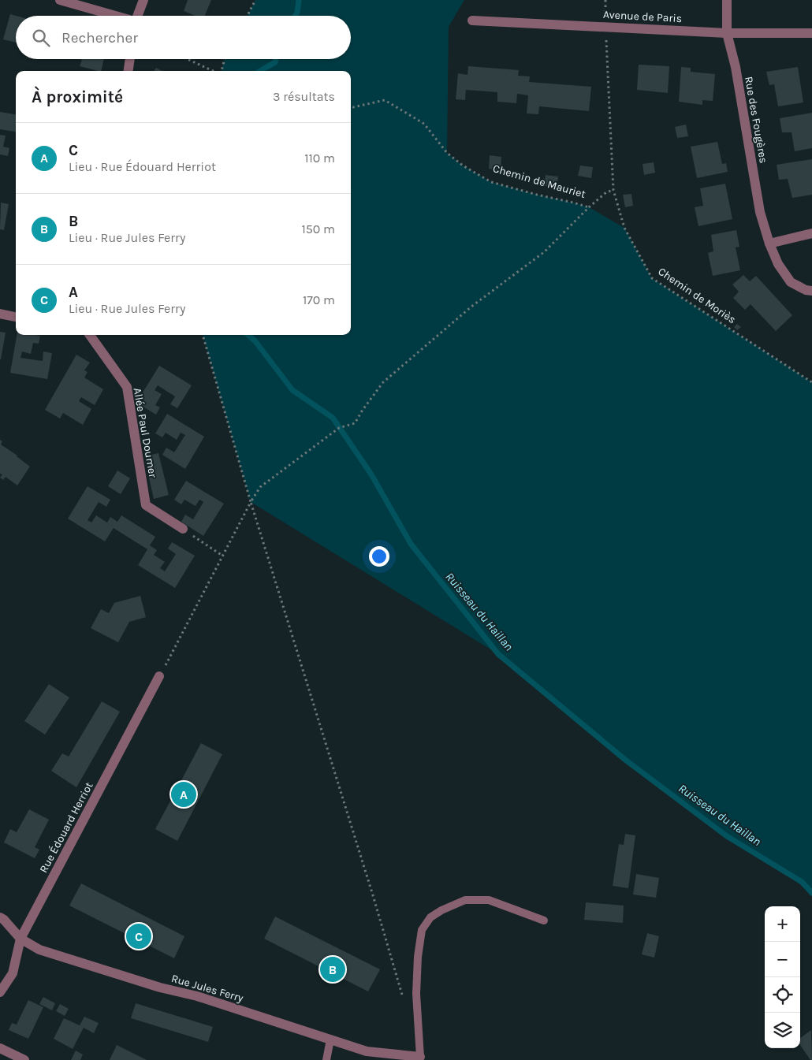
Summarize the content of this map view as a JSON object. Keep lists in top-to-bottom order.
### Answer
{
  "streets": {
    "street": [
      "Avenue de Paris",
      "Rue des Fougères",
      "Allée Paul Doumer",
      "Rue Édouard Herriot",
      "Rue Jules Ferry"
    ],
    "path": ["Chemin de Mauriet", "Chemin de Moriès"]
  },
  "crossings": [
    ["Avenue de Paris", "Rue des Fougères"],
    ["Avenue de Paris", "Chemin de Moriès"],
    ["Rue Édouard Herriot", "Rue Jules Ferry"]
  ],
  "water": ["Ruisseau du Haillan"],
  "page": {
    "search": "Rechercher",
    "heading": ["À proximité", "3 résultats"],
    "list": [
      {
        "mark": "A",
        "name": "C",
        "note": "Lieu · Rue Édouard Herriot",
        "value": "110 m"
      },
      {
        "mark": "B",
        "name": "B",
        "note": "Lieu · Rue Jules Ferry",
        "value": "150 m"
      },
      {
        "mark": "C",
        "name": "A",
        "note": "Lieu · Rue Jules Ferry",
        "value": "170 m"
      }
    ],
    "pins": ["A", "C", "B"],
    "map_buttons": ["+", "−"]
  }
}
